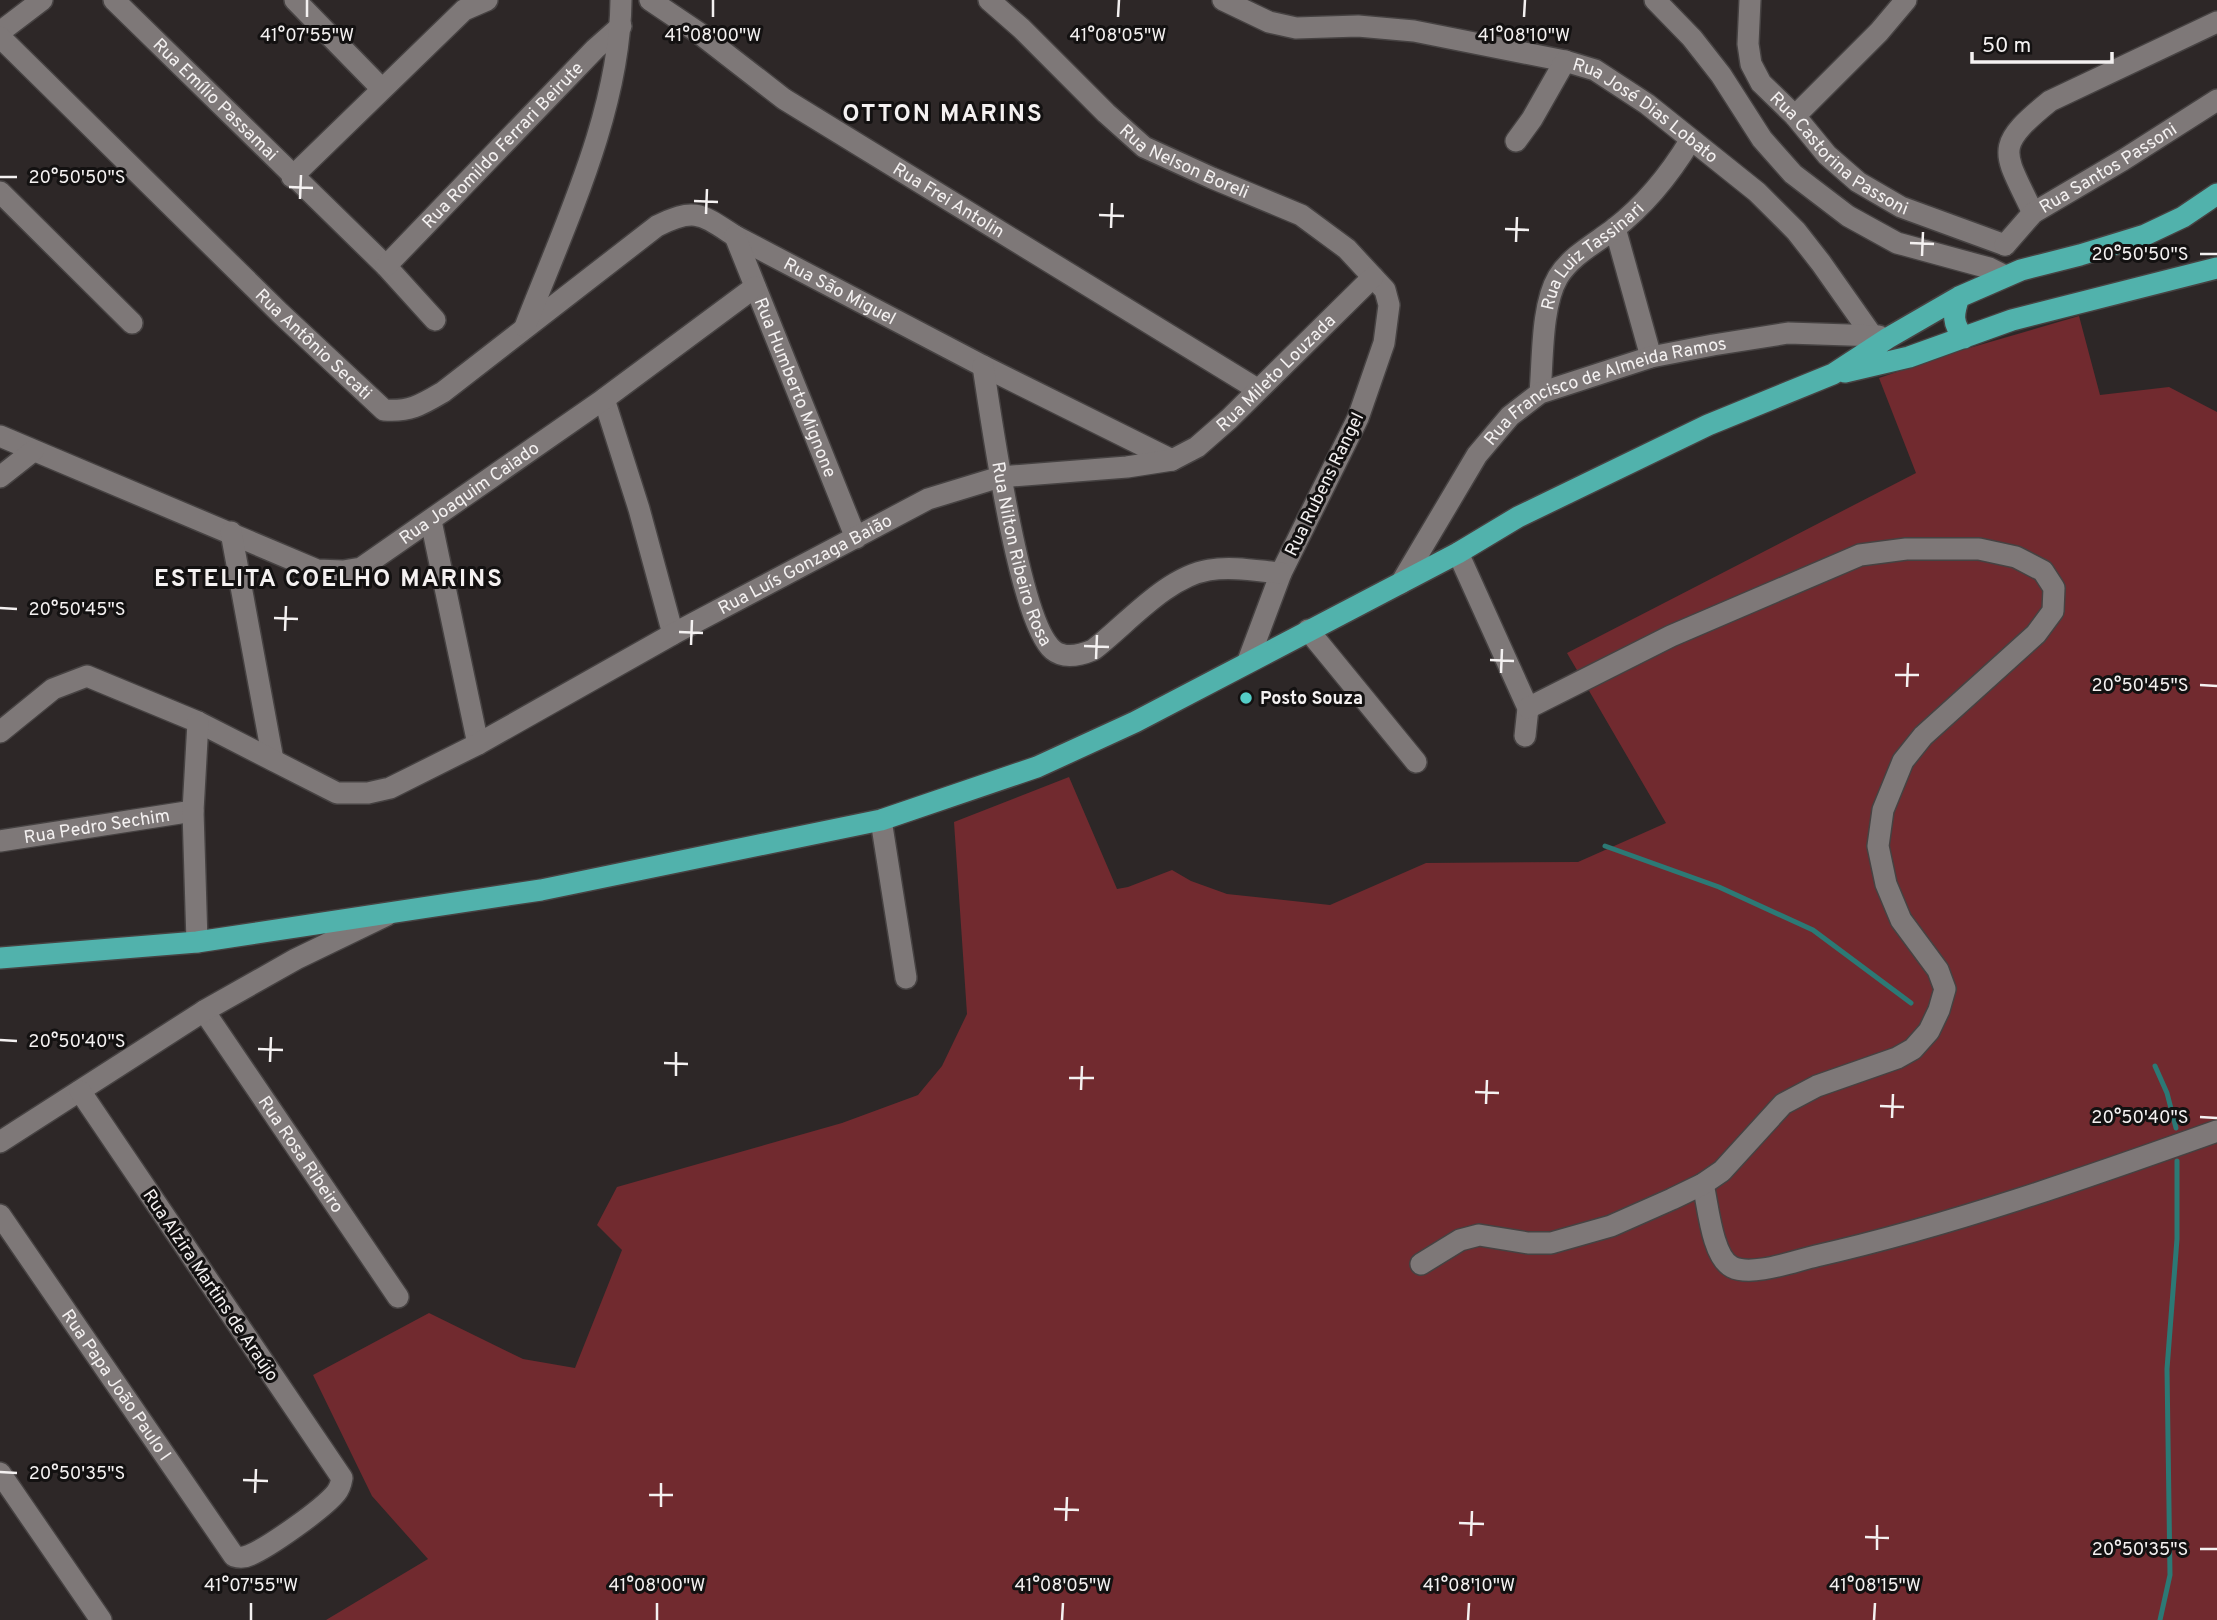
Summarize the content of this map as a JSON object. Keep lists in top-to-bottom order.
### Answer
{
  "streets": {
    "street": [
      "Rua Emílio Passamai",
      "Rua José Dias Lobato",
      "Rua Romildo Ferrari Beirute",
      "Rua Castorina Passoni",
      "Rua Nelson Boreli",
      "Rua Santos Passoni",
      "Rua Frei Antolin",
      "Rua Luiz Tassinari",
      "Rua São Miguel",
      "Rua Antônio Secati",
      "Rua Mileto Louzada",
      "Rua Humberto Mignone",
      "Rua Francisco de Almeida Ramos",
      "Rua Rubens Rangel",
      "Rua Joaquim Caiado",
      "Rua Nilton Ribeiro Rosa",
      "Rua Luís Gonzaga Baião",
      "Rua Pedro Sechim",
      "Rua Rosa Ribeiro",
      "Rua Alzira Martins de Araújo",
      "Rua Papa João Paulo I"
    ]
  },
  "crossings": [
    ["Rua Emílio Passamai", "Rua Romildo Ferrari Beirute"],
    ["Rua José Dias Lobato", "Rua Luiz Tassinari"],
    ["Rua José Dias Lobato", "Rua Francisco de Almeida Ramos"],
    ["Rua Castorina Passoni", "Rua Santos Passoni"],
    ["Rua Nelson Boreli", "Rua Mileto Louzada"],
    ["Rua Nelson Boreli", "Rua Rubens Rangel"],
    ["Rua Frei Antolin", "Rua Mileto Louzada"],
    ["Rua Luiz Tassinari", "Rua Francisco de Almeida Ramos"],
    ["Rua São Miguel", "Rua Antônio Secati"],
    ["Rua São Miguel", "Rua Mileto Louzada"],
    ["Rua São Miguel", "Rua Humberto Mignone"],
    ["Rua São Miguel", "Rua Nilton Ribeiro Rosa"],
    ["Rua São Miguel", "Rua Luís Gonzaga Baião"],
    ["Rua Mileto Louzada", "Rua Luís Gonzaga Baião"],
    ["Rua Humberto Mignone", "Rua Joaquim Caiado"],
    ["Rua Humberto Mignone", "Rua Luís Gonzaga Baião"],
    ["Rua Rubens Rangel", "Rua Nilton Ribeiro Rosa"],
    ["Rua Nilton Ribeiro Rosa", "Rua Luís Gonzaga Baião"],
    ["Rua Alzira Martins de Araújo", "Rua Papa João Paulo I"]
  ],
  "districts": ["OTTON MARINS", "ESTELITA COELHO MARINS"],
  "places": ["Posto Souza"],
  "scale_bar": "50 m",
  "coordinates": [
    "41°07'55\"W",
    "41°08'00\"W",
    "41°08'05\"W",
    "41°08'10\"W",
    "20°50'50\"S",
    "20°50'45\"S",
    "20°50'40\"S",
    "20°50'35\"S",
    "41°08'15\"W"
  ]
}
